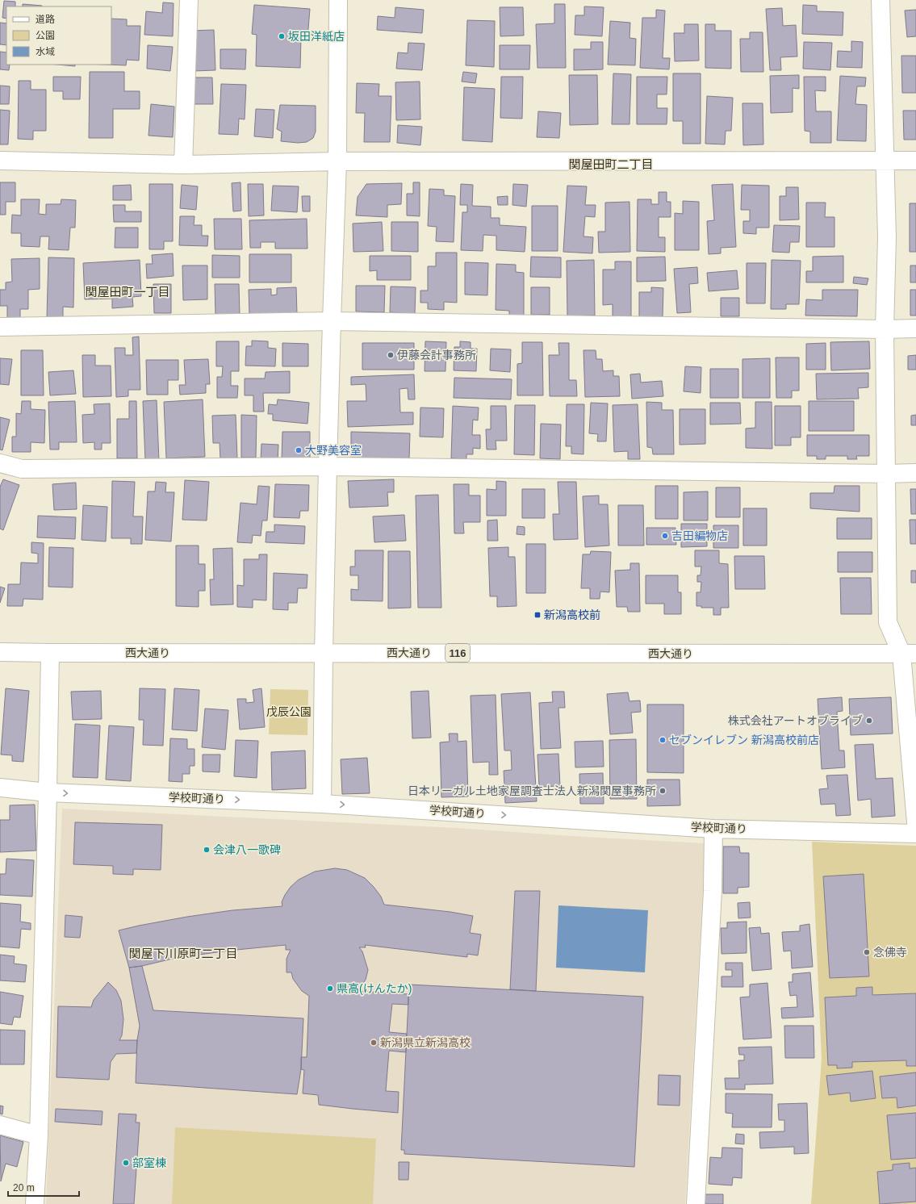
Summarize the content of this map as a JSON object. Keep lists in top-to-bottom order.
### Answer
{
  "streets": {
    "main road": ["西大通り", "116", "学校町通り"]
  },
  "one_way": ["学校町通り"],
  "districts": ["関屋田町二丁目", "関屋田町一丁目", "関屋下川原町二丁目"],
  "parks": ["戊辰公園"],
  "places": {
    "other": [
      "坂田洋紙店",
      "伊藤会計事務所",
      "大野美容室",
      "吉田編物店",
      "株式会社アートオブライブ",
      "セブンイレブン 新潟高校前店",
      "日本リーガル土地家屋調査士法人新潟関屋事務所",
      "会津八一歌碑",
      "念佛寺",
      "県高(けんたか)",
      "新潟県立新潟高校",
      "部室棟"
    ],
    "transit": ["新潟高校前"]
  },
  "legend": ["道路", "公園", "水域"],
  "scale_bar": "20 m"
}
